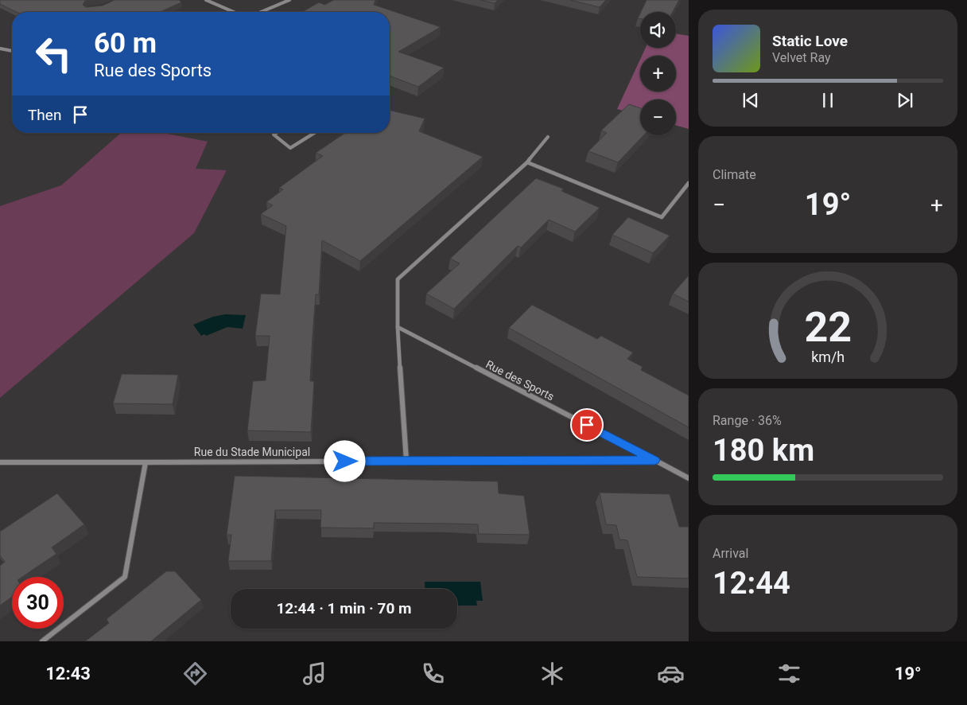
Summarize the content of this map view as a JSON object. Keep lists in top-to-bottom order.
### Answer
{
  "streets": {
    "street": ["Rue des Sports", "Rue du Stade Municipal"]
  },
  "crossings": [
    ["Rue des Sports", "Rue du Stade Municipal"]
  ],
  "page": {
    "map_buttons": ["+", "−"],
    "turn": ["60 m", "Rue des Sports"],
    "song": ["Static Love", "Velvet Ray"],
    "then": "Then",
    "tile": [
      "Climate",
      ["Range · 36%", "180 km"],
      ["Arrival", "12:44"]
    ],
    "heat": ["−", "19°", "+"],
    "limit": "30",
    "trip": "12:44 · 1 min · 70 m",
    "tabs": ["12:43", "19°"],
    "gauge": ["22", "km/h"]
  }
}
